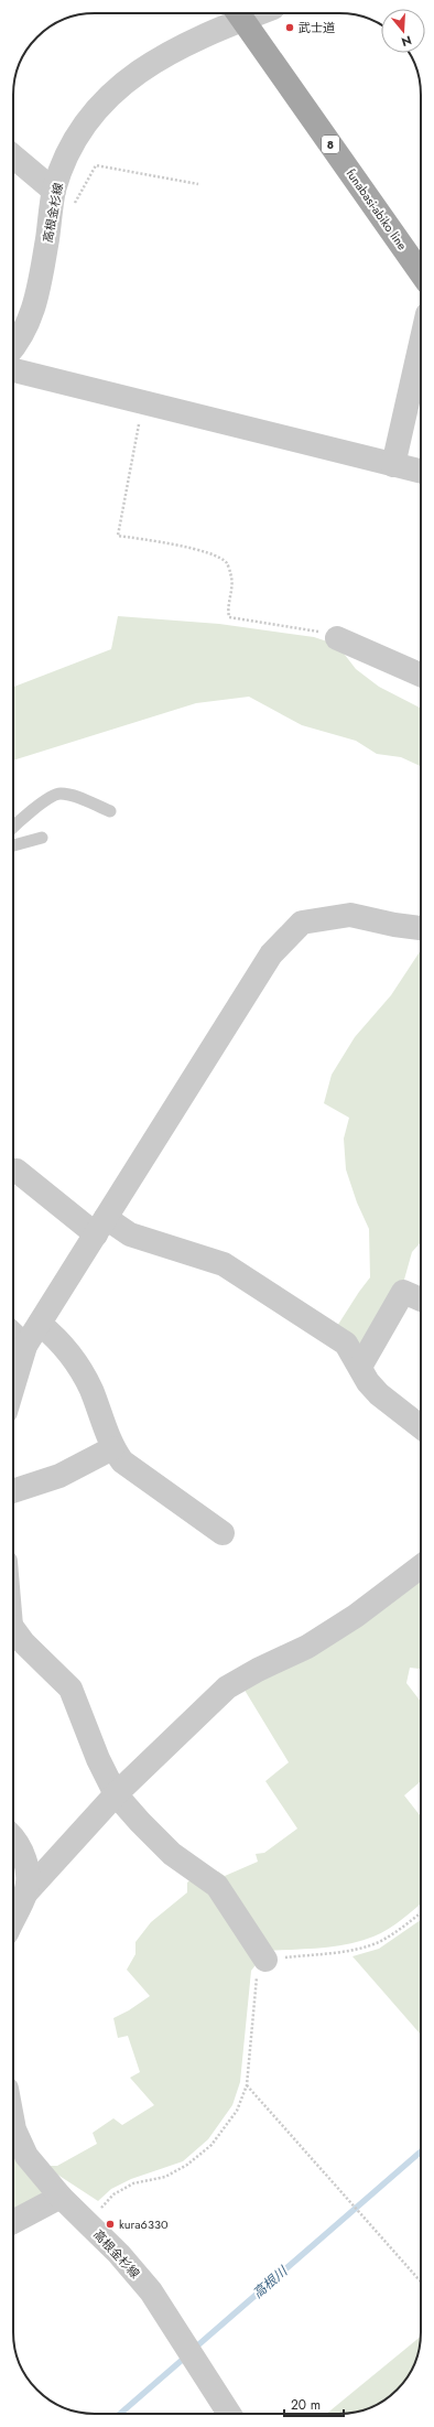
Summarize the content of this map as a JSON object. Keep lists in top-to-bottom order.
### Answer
{
  "streets": {
    "main road": ["8", "funabasi-abiko line"],
    "street": ["高根金杉線"]
  },
  "crossings": [
    ["funabasi-abiko line", "高根金杉線"]
  ],
  "water": ["高根川"],
  "places": ["武士道", "kura6330"],
  "scale_bar": "20 m",
  "north": "bottom"
}
